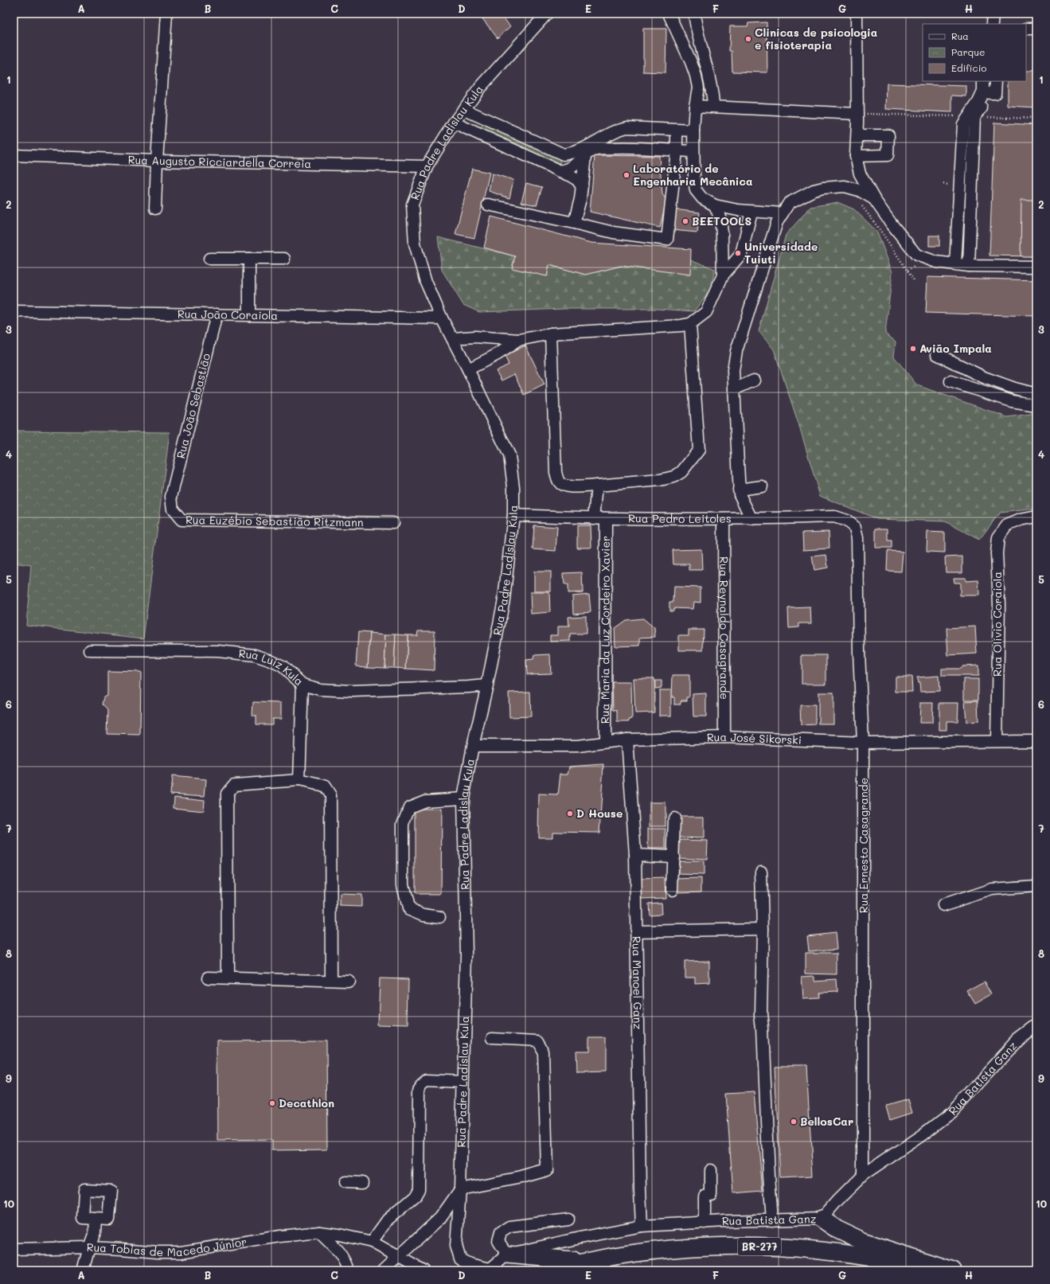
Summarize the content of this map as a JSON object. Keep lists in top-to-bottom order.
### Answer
{
  "streets": {
    "highway": ["BR-277"],
    "street": [
      "Rua Padre Ladislau Kula",
      "Rua Augusto Ricciardella Correia",
      "Rua João Coraiola",
      "Rua João Sebastião",
      "Rua Pedro Leitoles",
      "Rua Euzébio Sebastião Ritzmann",
      "Rua Olívio Coraiola",
      "Rua Reynaldo Casagrande",
      "Rua Maria da Luz Cordeiro Xavier",
      "Rua Luiz Kula",
      "Rua José Sikorski",
      "Rua Ernesto Casagrande",
      "Rua Manoel Ganz",
      "Rua Batista Ganz",
      "Rua Tobias de Macedo Júnior"
    ]
  },
  "crossings": [
    ["Rua Padre Ladislau Kula", "Rua Augusto Ricciardella Correia"],
    ["Rua Padre Ladislau Kula", "Rua João Coraiola"],
    ["Rua Padre Ladislau Kula", "Rua Pedro Leitoles"],
    ["Rua Padre Ladislau Kula", "Rua Luiz Kula"],
    ["Rua Padre Ladislau Kula", "Rua José Sikorski"],
    ["Rua João Coraiola", "Rua João Sebastião"],
    ["Rua João Sebastião", "Rua Euzébio Sebastião Ritzmann"],
    ["Rua Pedro Leitoles", "Rua Reynaldo Casagrande"],
    ["Rua Pedro Leitoles", "Rua Maria da Luz Cordeiro Xavier"],
    ["Rua Pedro Leitoles", "Rua Ernesto Casagrande"],
    ["Rua Olívio Coraiola", "Rua José Sikorski"],
    ["Rua Reynaldo Casagrande", "Rua José Sikorski"],
    ["Rua Maria da Luz Cordeiro Xavier", "Rua José Sikorski"],
    ["Rua José Sikorski", "Rua Ernesto Casagrande"],
    ["Rua José Sikorski", "Rua Manoel Ganz"],
    ["Rua Ernesto Casagrande", "Rua Batista Ganz"],
    ["Rua Manoel Ganz", "Rua Batista Ganz"]
  ],
  "places": [
    "Clinicas de psicologia e fisioterapia",
    "Laboratório de Engenharia Mecânica",
    "BEETOOLS",
    "Universidade Tuiuti",
    "Avião Impala",
    "D House",
    "Decathlon",
    "BellosCar"
  ],
  "legend": ["Rua", "Parque", "Edifício"],
  "grid": {
    "columns": [
      "A",
      "B",
      "C",
      "D",
      "E",
      "F",
      "G",
      "H"
    ],
    "rows": [
      "1",
      "2",
      "3",
      "4",
      "5",
      "6",
      "7",
      "8",
      "9",
      "10"
    ]
  }
}
